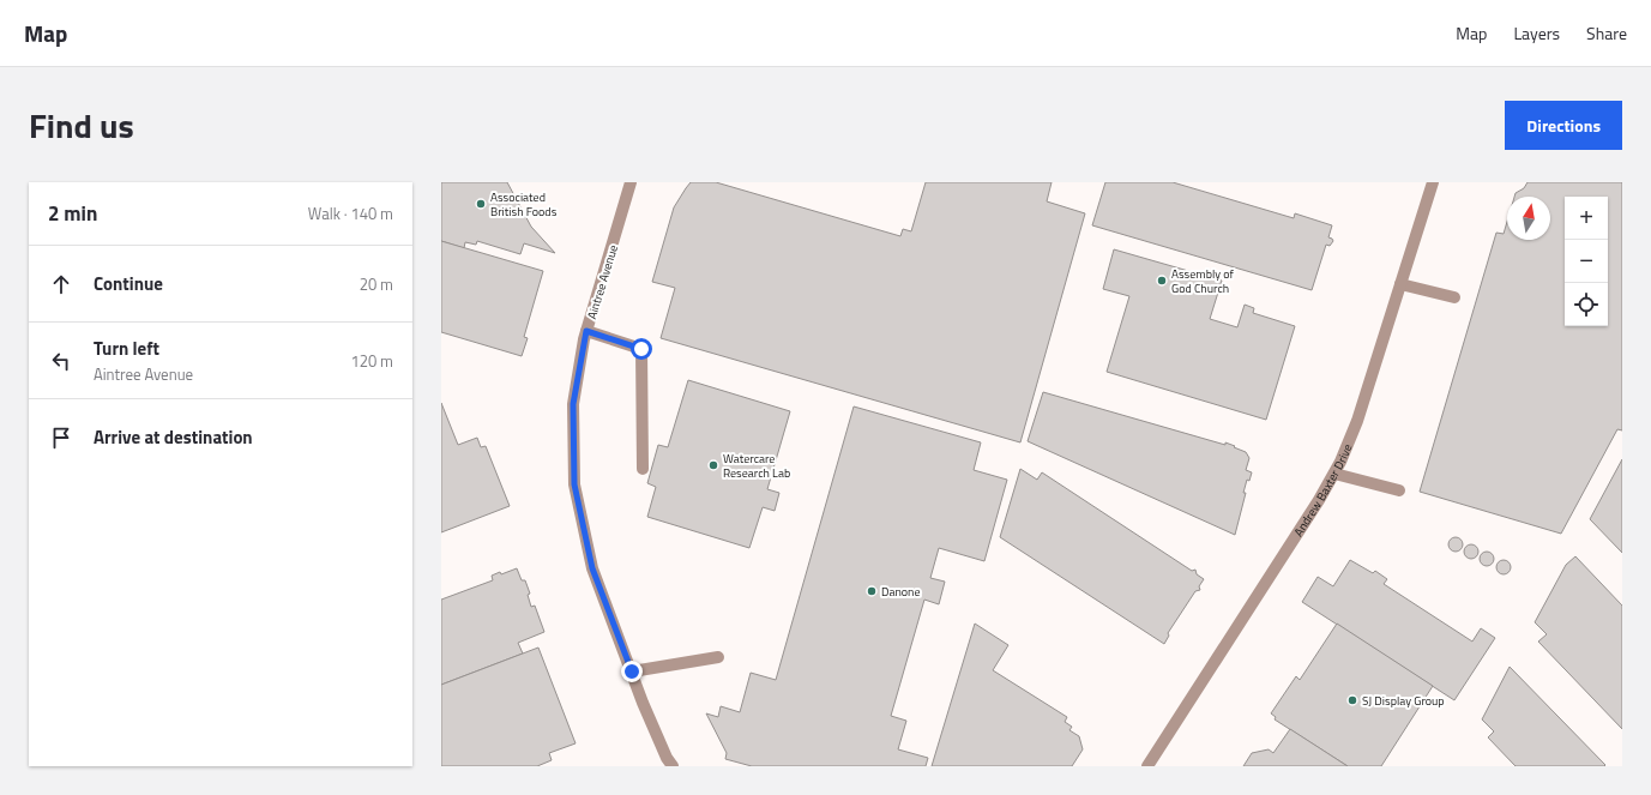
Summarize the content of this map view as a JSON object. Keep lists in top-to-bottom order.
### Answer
{
  "streets": {
    "street": ["Aintree Avenue", "Andrew Baxter Drive"]
  },
  "places": [
    "Associated British Foods",
    "Assembly of God Church",
    "Watercare Research Lab",
    "Danone",
    "SJ Display Group"
  ],
  "north": "top",
  "page": {
    "header": "Map",
    "nav": ["Map", "Layers", "Share"],
    "title": "Find us",
    "buttons": "Directions",
    "heading": ["2 min", "Walk · 140 m"],
    "map_buttons": ["+", "−"],
    "list": [
      ["Continue", "20 m"],
      ["Turn left", "Aintree Avenue", "120 m"],
      "Arrive at destination"
    ]
  }
}
